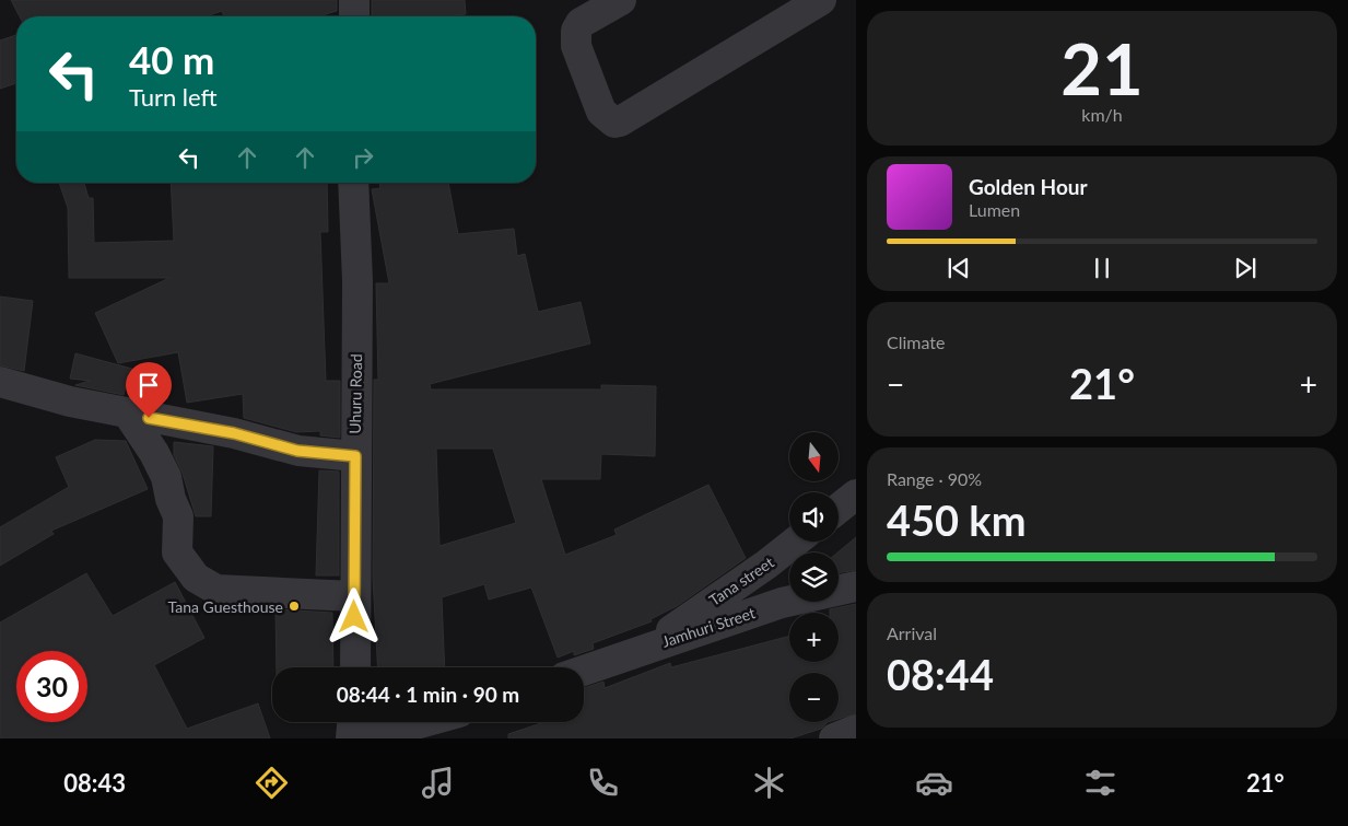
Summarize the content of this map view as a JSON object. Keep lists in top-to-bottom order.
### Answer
{
  "streets": {
    "street": ["Uhuru Road", "Tana street", "Jamhuri Street"]
  },
  "crossings": [
    ["Tana street", "Jamhuri Street"]
  ],
  "places": ["Tana Guesthouse"],
  "north": "bottom",
  "page": {
    "tile": [
      ["21", "km/h"],
      "Climate",
      ["Range · 90%", "450 km"],
      ["Arrival", "08:44"]
    ],
    "turn": ["40 m", "Turn left"],
    "song": ["Golden Hour", "Lumen"],
    "heat": ["−", "21°", "+"],
    "map_buttons": ["+", "−"],
    "limit": "30",
    "trip": "08:44 · 1 min · 90 m",
    "tabs": ["08:43", "21°"]
  }
}
